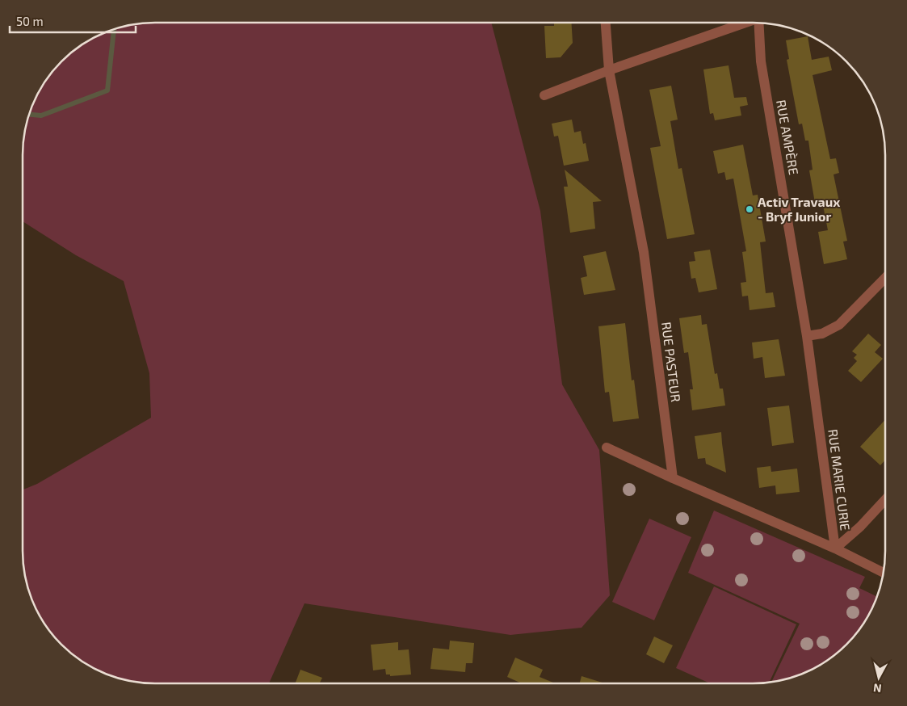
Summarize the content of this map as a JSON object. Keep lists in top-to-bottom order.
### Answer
{
  "streets": {
    "street": ["RUE AMPÈRE", "RUE PASTEUR", "RUE MARIE CURIE"]
  },
  "crossings": [
    ["RUE AMPÈRE", "RUE MARIE CURIE"]
  ],
  "places": ["Activ Travaux - Bryf Junior"],
  "scale_bar": "50 m",
  "north": "bottom"
}
